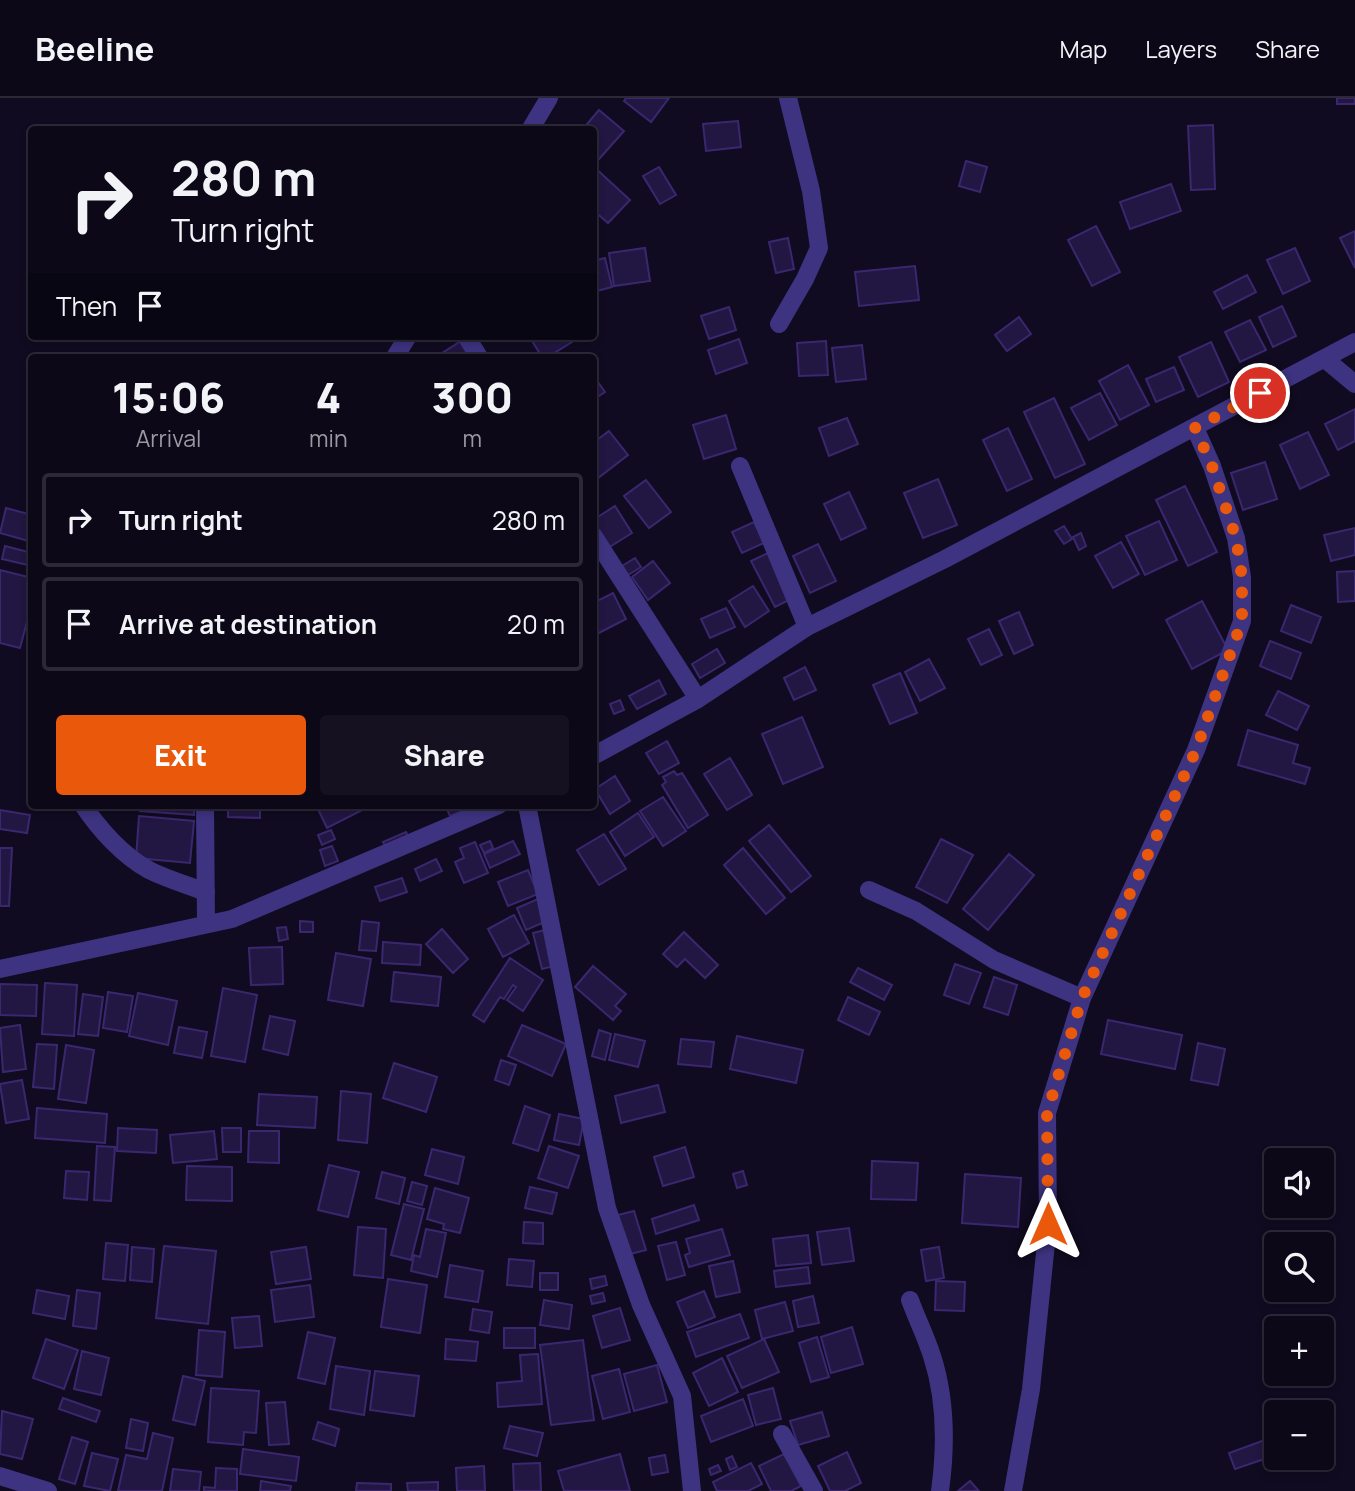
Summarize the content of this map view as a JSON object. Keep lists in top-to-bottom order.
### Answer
{
  "page": {
    "header": "Beeline",
    "nav": ["Map", "Layers", "Share"],
    "turn": ["280 m", "Turn right"],
    "then": "Then",
    "eta": [
      "15:06",
      "Arrival",
      "4",
      "min",
      "300",
      "m"
    ],
    "list": [
      {
        "name": "Turn right",
        "value": "280 m"
      },
      {
        "name": "Arrive at destination",
        "value": "20 m"
      }
    ],
    "buttons": ["Exit", "Share"],
    "map_buttons": ["+", "−"]
  }
}
